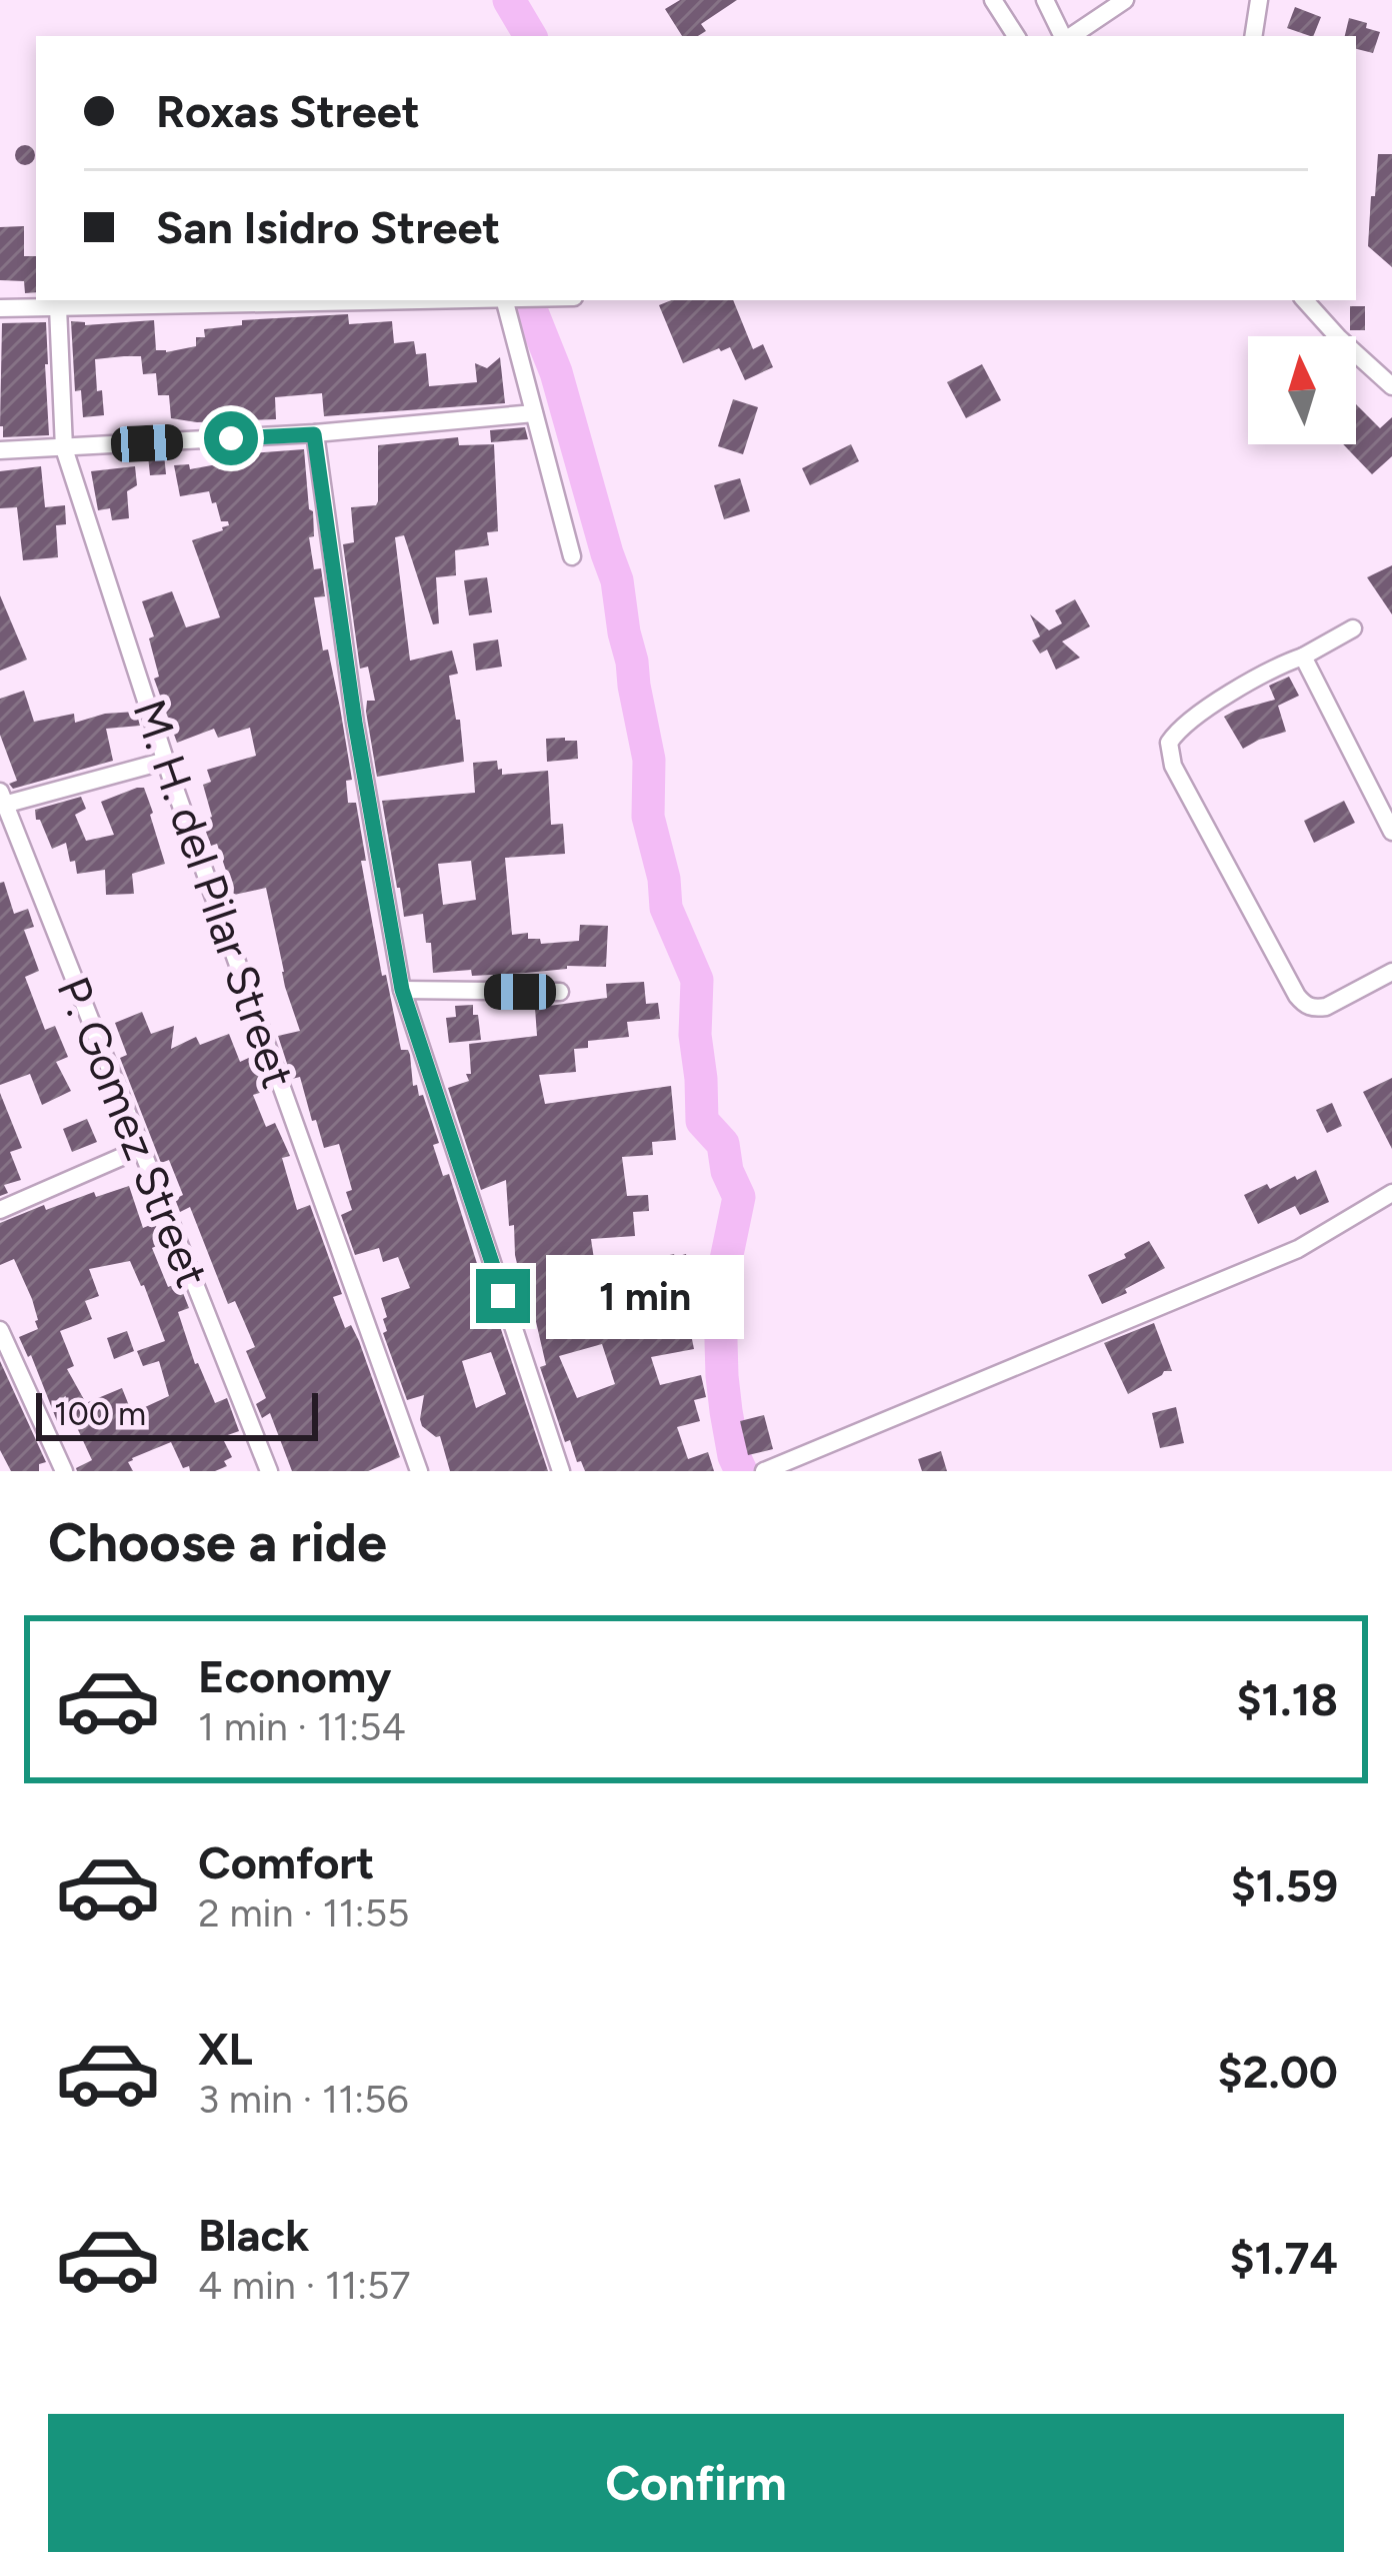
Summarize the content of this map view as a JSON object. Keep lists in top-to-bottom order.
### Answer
{
  "streets": {
    "street": ["M. H. del Pilar Street", "P. Gomez Street"]
  },
  "scale_bar": "100 m",
  "north": "top",
  "page": {
    "banner": ["Roxas Street", "San Isidro Street"],
    "bubble": "1 min",
    "scale": "100 m",
    "heading": "Choose a ride",
    "list": [
      {
        "name": "Economy",
        "note": "1 min · 11:54",
        "value": "$1.18"
      },
      {
        "name": "Comfort",
        "note": "2 min · 11:55",
        "value": "$1.59"
      },
      {
        "name": "XL",
        "note": "3 min · 11:56",
        "value": "$2.00"
      },
      {
        "name": "Black",
        "note": "4 min · 11:57",
        "value": "$1.74"
      }
    ],
    "buttons": "Confirm"
  }
}
